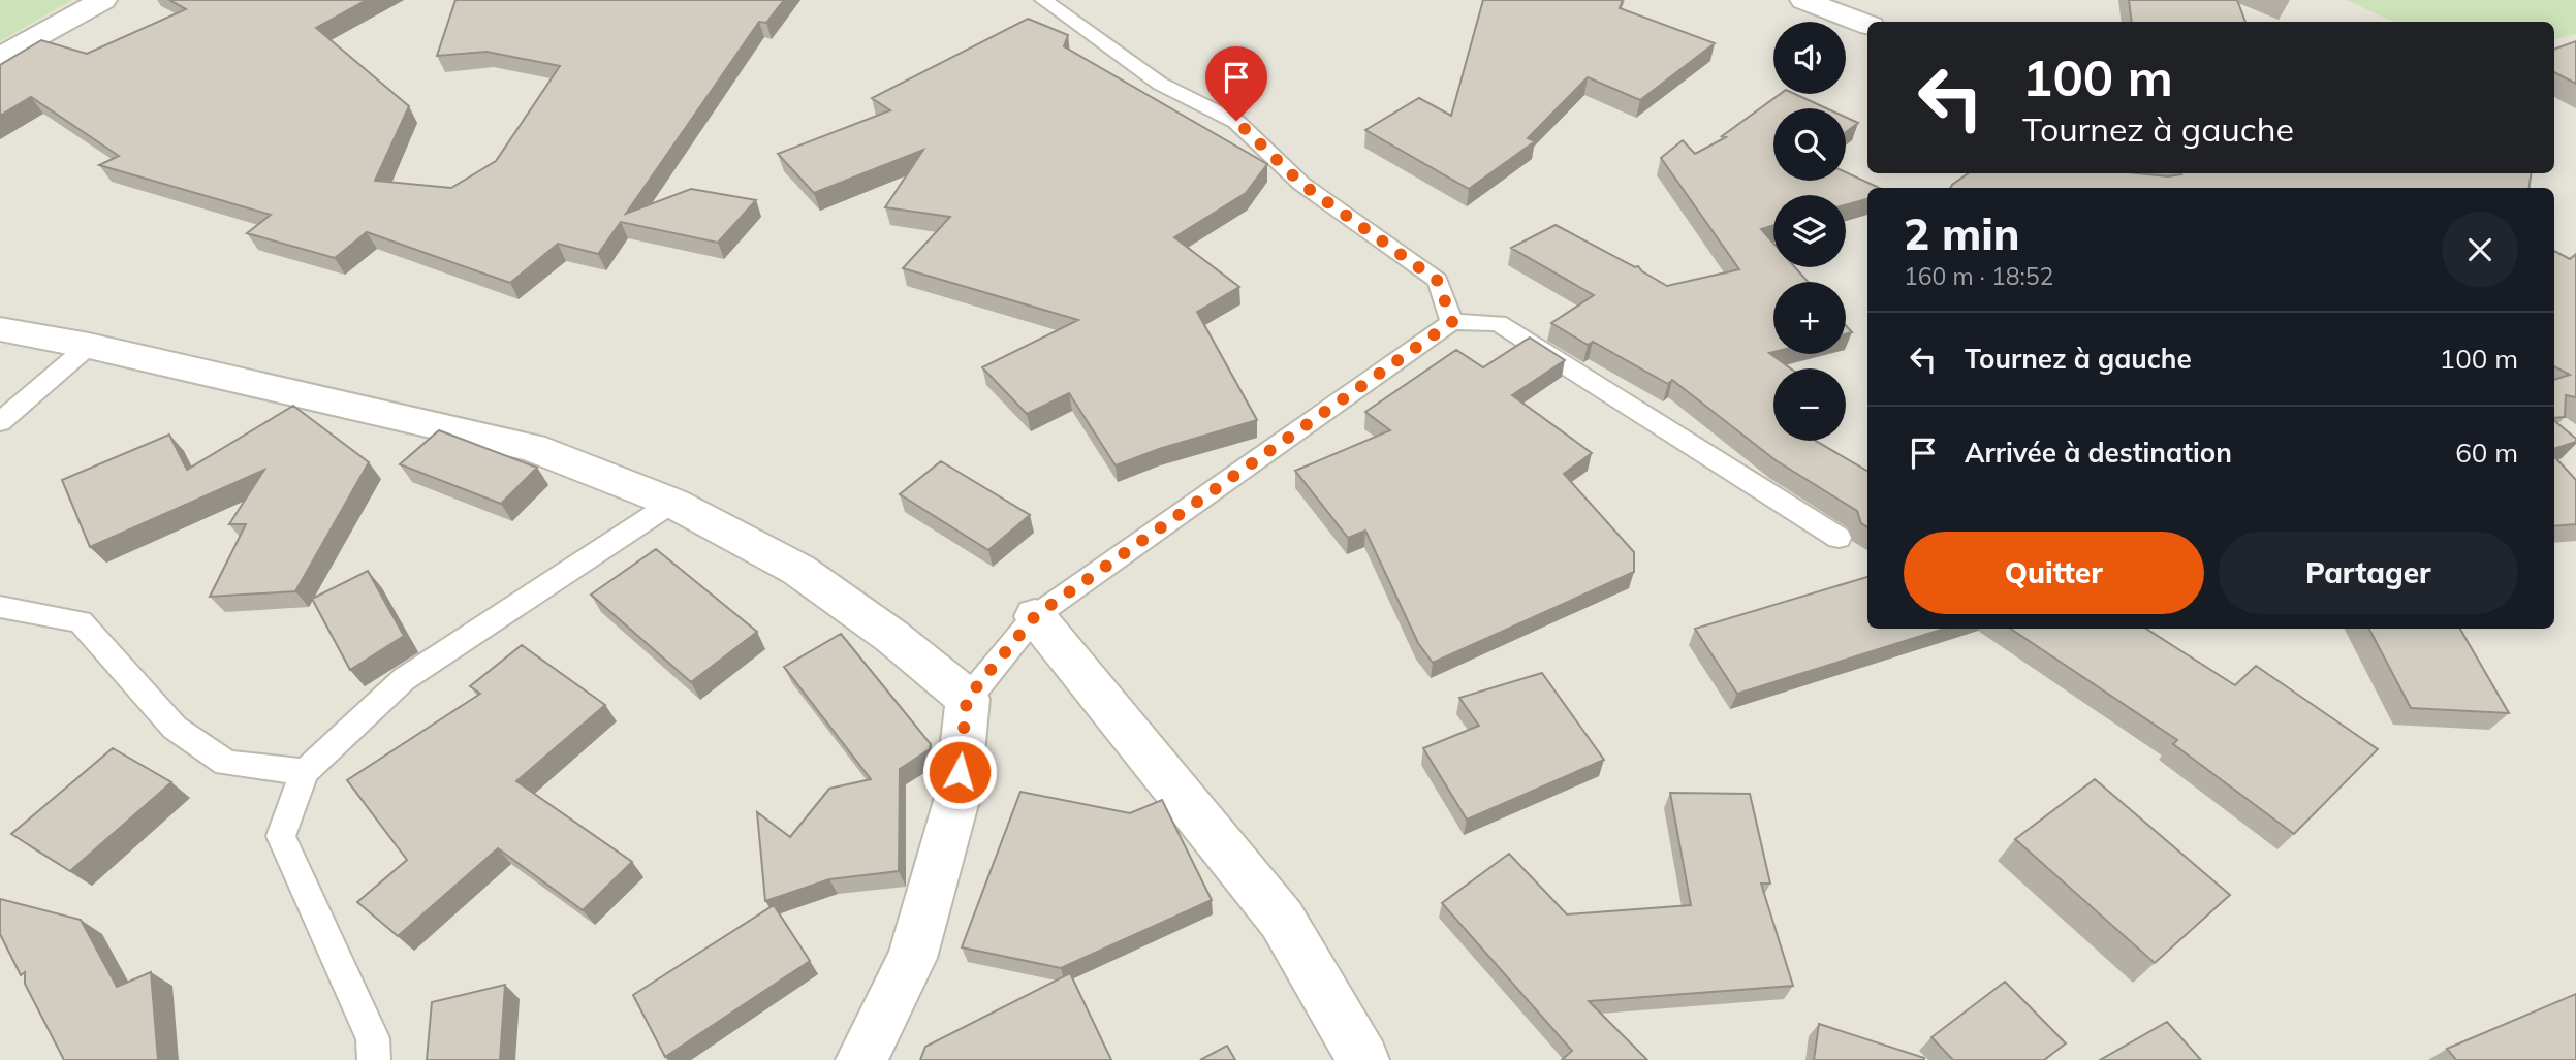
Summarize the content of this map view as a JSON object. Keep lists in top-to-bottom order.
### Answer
{
  "page": {
    "map_buttons": ["+", "−"],
    "turn": ["100 m", "Tournez à gauche"],
    "heading": ["2 min", "160 m · 18:52"],
    "list": [
      {
        "name": "Tournez à gauche",
        "value": "100 m"
      },
      {
        "name": "Arrivée à destination",
        "value": "60 m"
      }
    ],
    "buttons": ["Quitter", "Partager"]
  }
}
